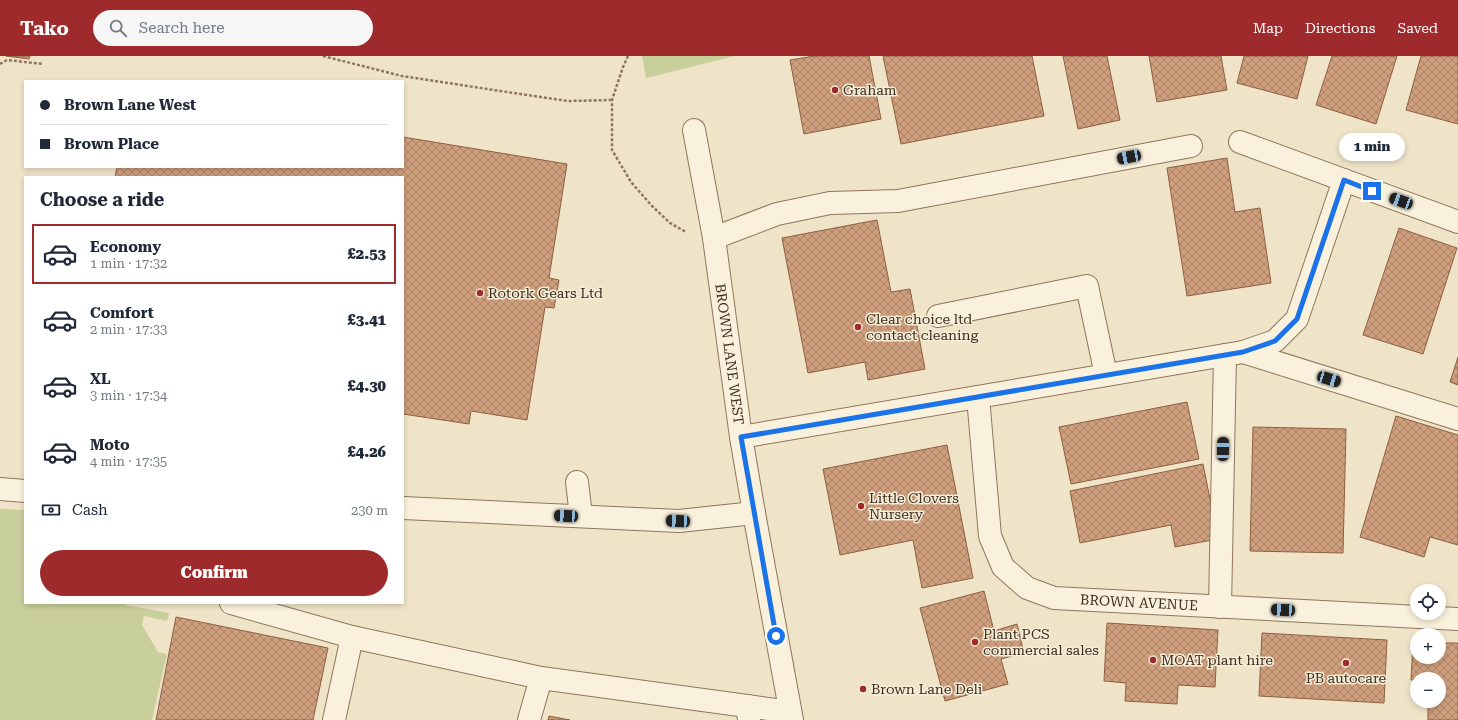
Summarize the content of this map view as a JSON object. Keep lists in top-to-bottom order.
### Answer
{
  "streets": {
    "street": ["BROWN LANE WEST", "BROWN AVENUE"]
  },
  "places": [
    "Graham",
    "Rotork Gears Ltd",
    "Clear choice ltd contact cleaning",
    "Little Clovers Nursery",
    "Plant PCS commercial sales",
    "MOAT plant hire",
    "PB autocare",
    "Brown Lane Deli"
  ],
  "page": {
    "header": "Tako",
    "search": "Search here",
    "nav": ["Map", "Directions", "Saved"],
    "banner": ["Brown Lane West", "Brown Place"],
    "bubble": "1 min",
    "heading": "Choose a ride",
    "list": [
      {
        "name": "Economy",
        "note": "1 min · 17:32",
        "value": "£2.53"
      },
      {
        "name": "Comfort",
        "note": "2 min · 17:33",
        "value": "£3.41"
      },
      {
        "name": "XL",
        "note": "3 min · 17:34",
        "value": "£4.30"
      },
      {
        "name": "Moto",
        "note": "4 min · 17:35",
        "value": "£4.26"
      }
    ],
    "pay": ["Cash", "230 m"],
    "buttons": "Confirm",
    "map_buttons": ["+", "−"]
  }
}
